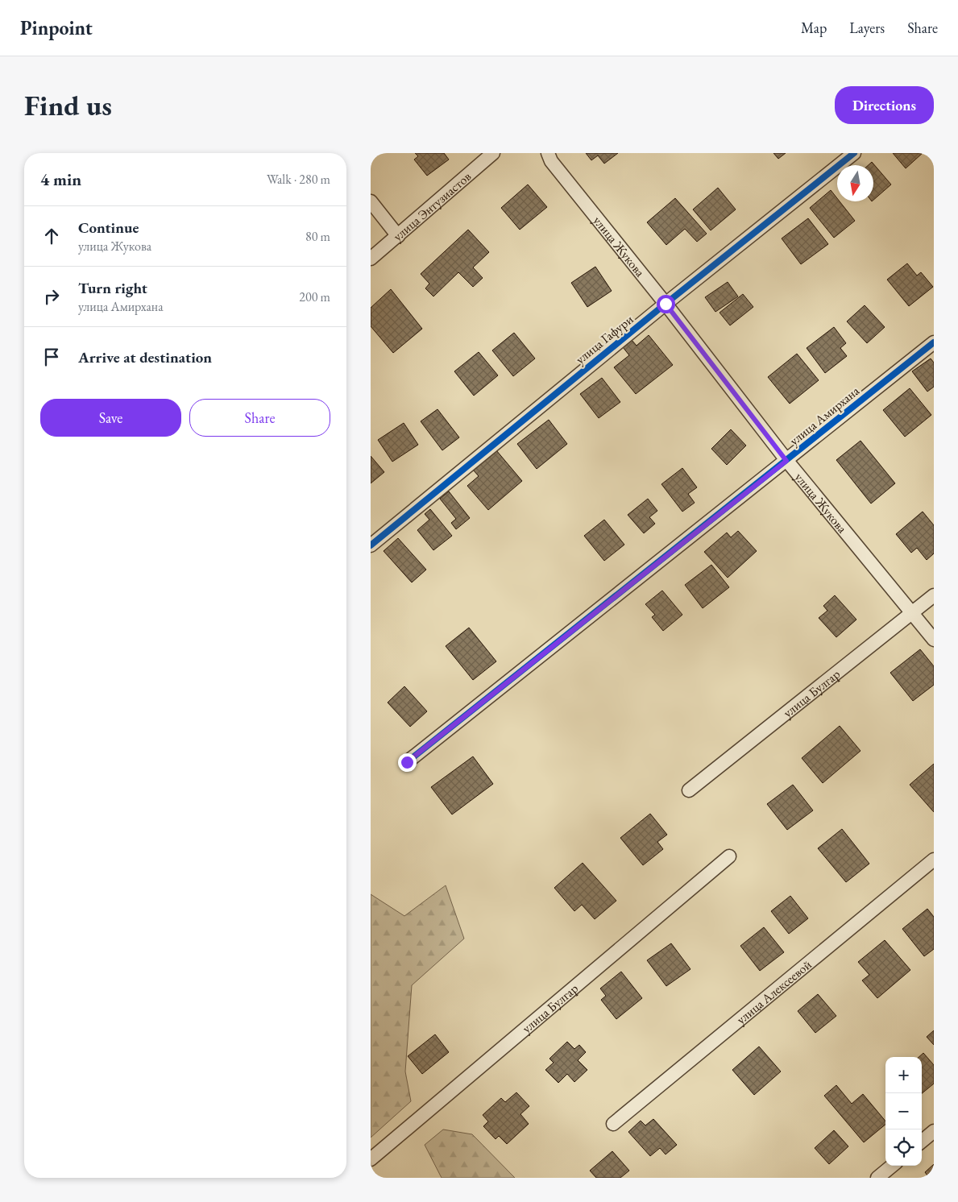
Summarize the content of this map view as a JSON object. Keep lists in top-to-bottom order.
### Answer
{
  "streets": {
    "street": [
      "улица Энтузиастов",
      "улица Жукова",
      "улица Гафури",
      "улица Амирхана",
      "улица Булгар",
      "улица Алексеевой"
    ]
  },
  "crossings": [
    ["улица Жукова", "улица Гафури"],
    ["улица Жукова", "улица Амирхана"],
    ["улица Жукова", "улица Булгар"]
  ],
  "north": "bottom",
  "page": {
    "header": "Pinpoint",
    "nav": ["Map", "Layers", "Share"],
    "buttons": [
      "Directions",
      ["Save", "Share"]
    ],
    "title": "Find us",
    "heading": ["4 min", "Walk · 280 m"],
    "list": [
      ["Continue", "улица Жукова", "80 m"],
      ["Turn right", "улица Амирхана", "200 m"],
      "Arrive at destination"
    ],
    "map_buttons": ["+", "−"]
  }
}
